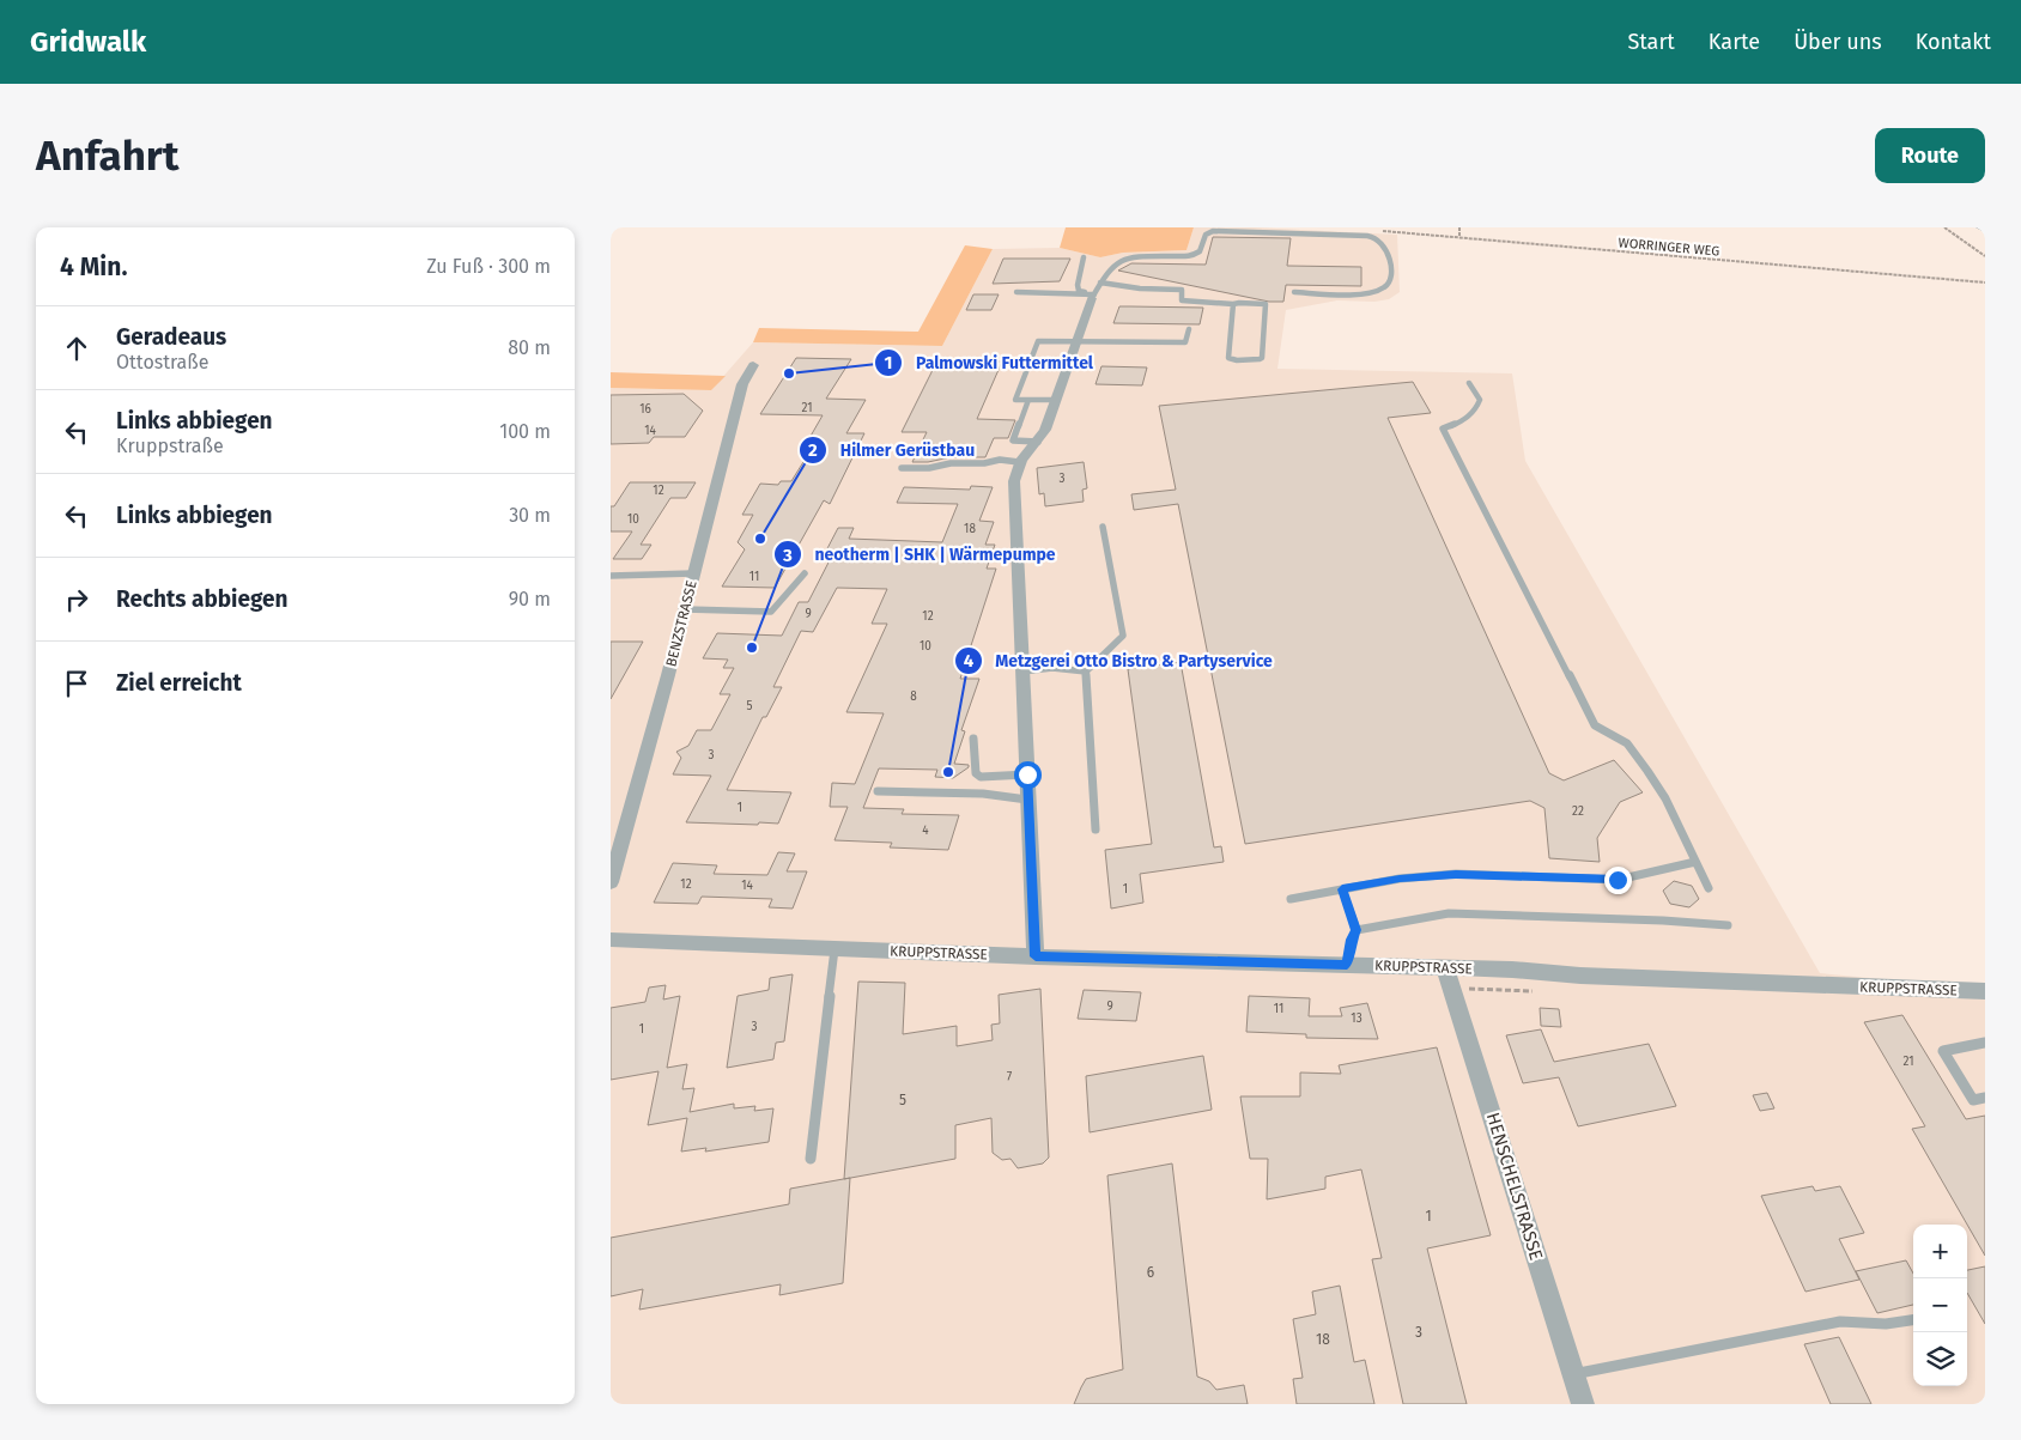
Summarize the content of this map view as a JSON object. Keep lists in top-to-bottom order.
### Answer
{
  "streets": {
    "street": ["BENZSTRASSE", "KRUPPSTRASSE", "HENSCHELSTRASSE"],
    "path": ["WORRINGER WEG"]
  },
  "crossings": [
    ["KRUPPSTRASSE", "HENSCHELSTRASSE"]
  ],
  "places": [
    "Palmowski Futtermittel",
    "Hilmer Gerüstbau",
    "neotherm | SHK | Wärmepumpe",
    "Metzgerei Otto Bistro & Partyservice"
  ],
  "house_numbers": [
    "21",
    "16",
    "14",
    "3",
    "12",
    "10",
    "18",
    "11",
    "9",
    "12",
    "10",
    "8",
    "5",
    "3",
    "1",
    "22",
    "4",
    "12",
    "14",
    "1",
    "9",
    "11",
    "13",
    "3",
    "1",
    "21",
    "7",
    "5",
    "1",
    "6",
    "3",
    "18"
  ],
  "page": {
    "header": "Gridwalk",
    "nav": [
      "Start",
      "Karte",
      "Über uns",
      "Kontakt"
    ],
    "buttons": "Route",
    "title": "Anfahrt",
    "heading": ["4 Min.", "Zu Fuß · 300 m"],
    "list": [
      ["Geradeaus", "Ottostraße", "80 m"],
      ["Links abbiegen", "Kruppstraße", "100 m"],
      ["Links abbiegen", "30 m"],
      ["Rechts abbiegen", "90 m"],
      "Ziel erreicht"
    ],
    "map_buttons": ["+", "−"]
  }
}
